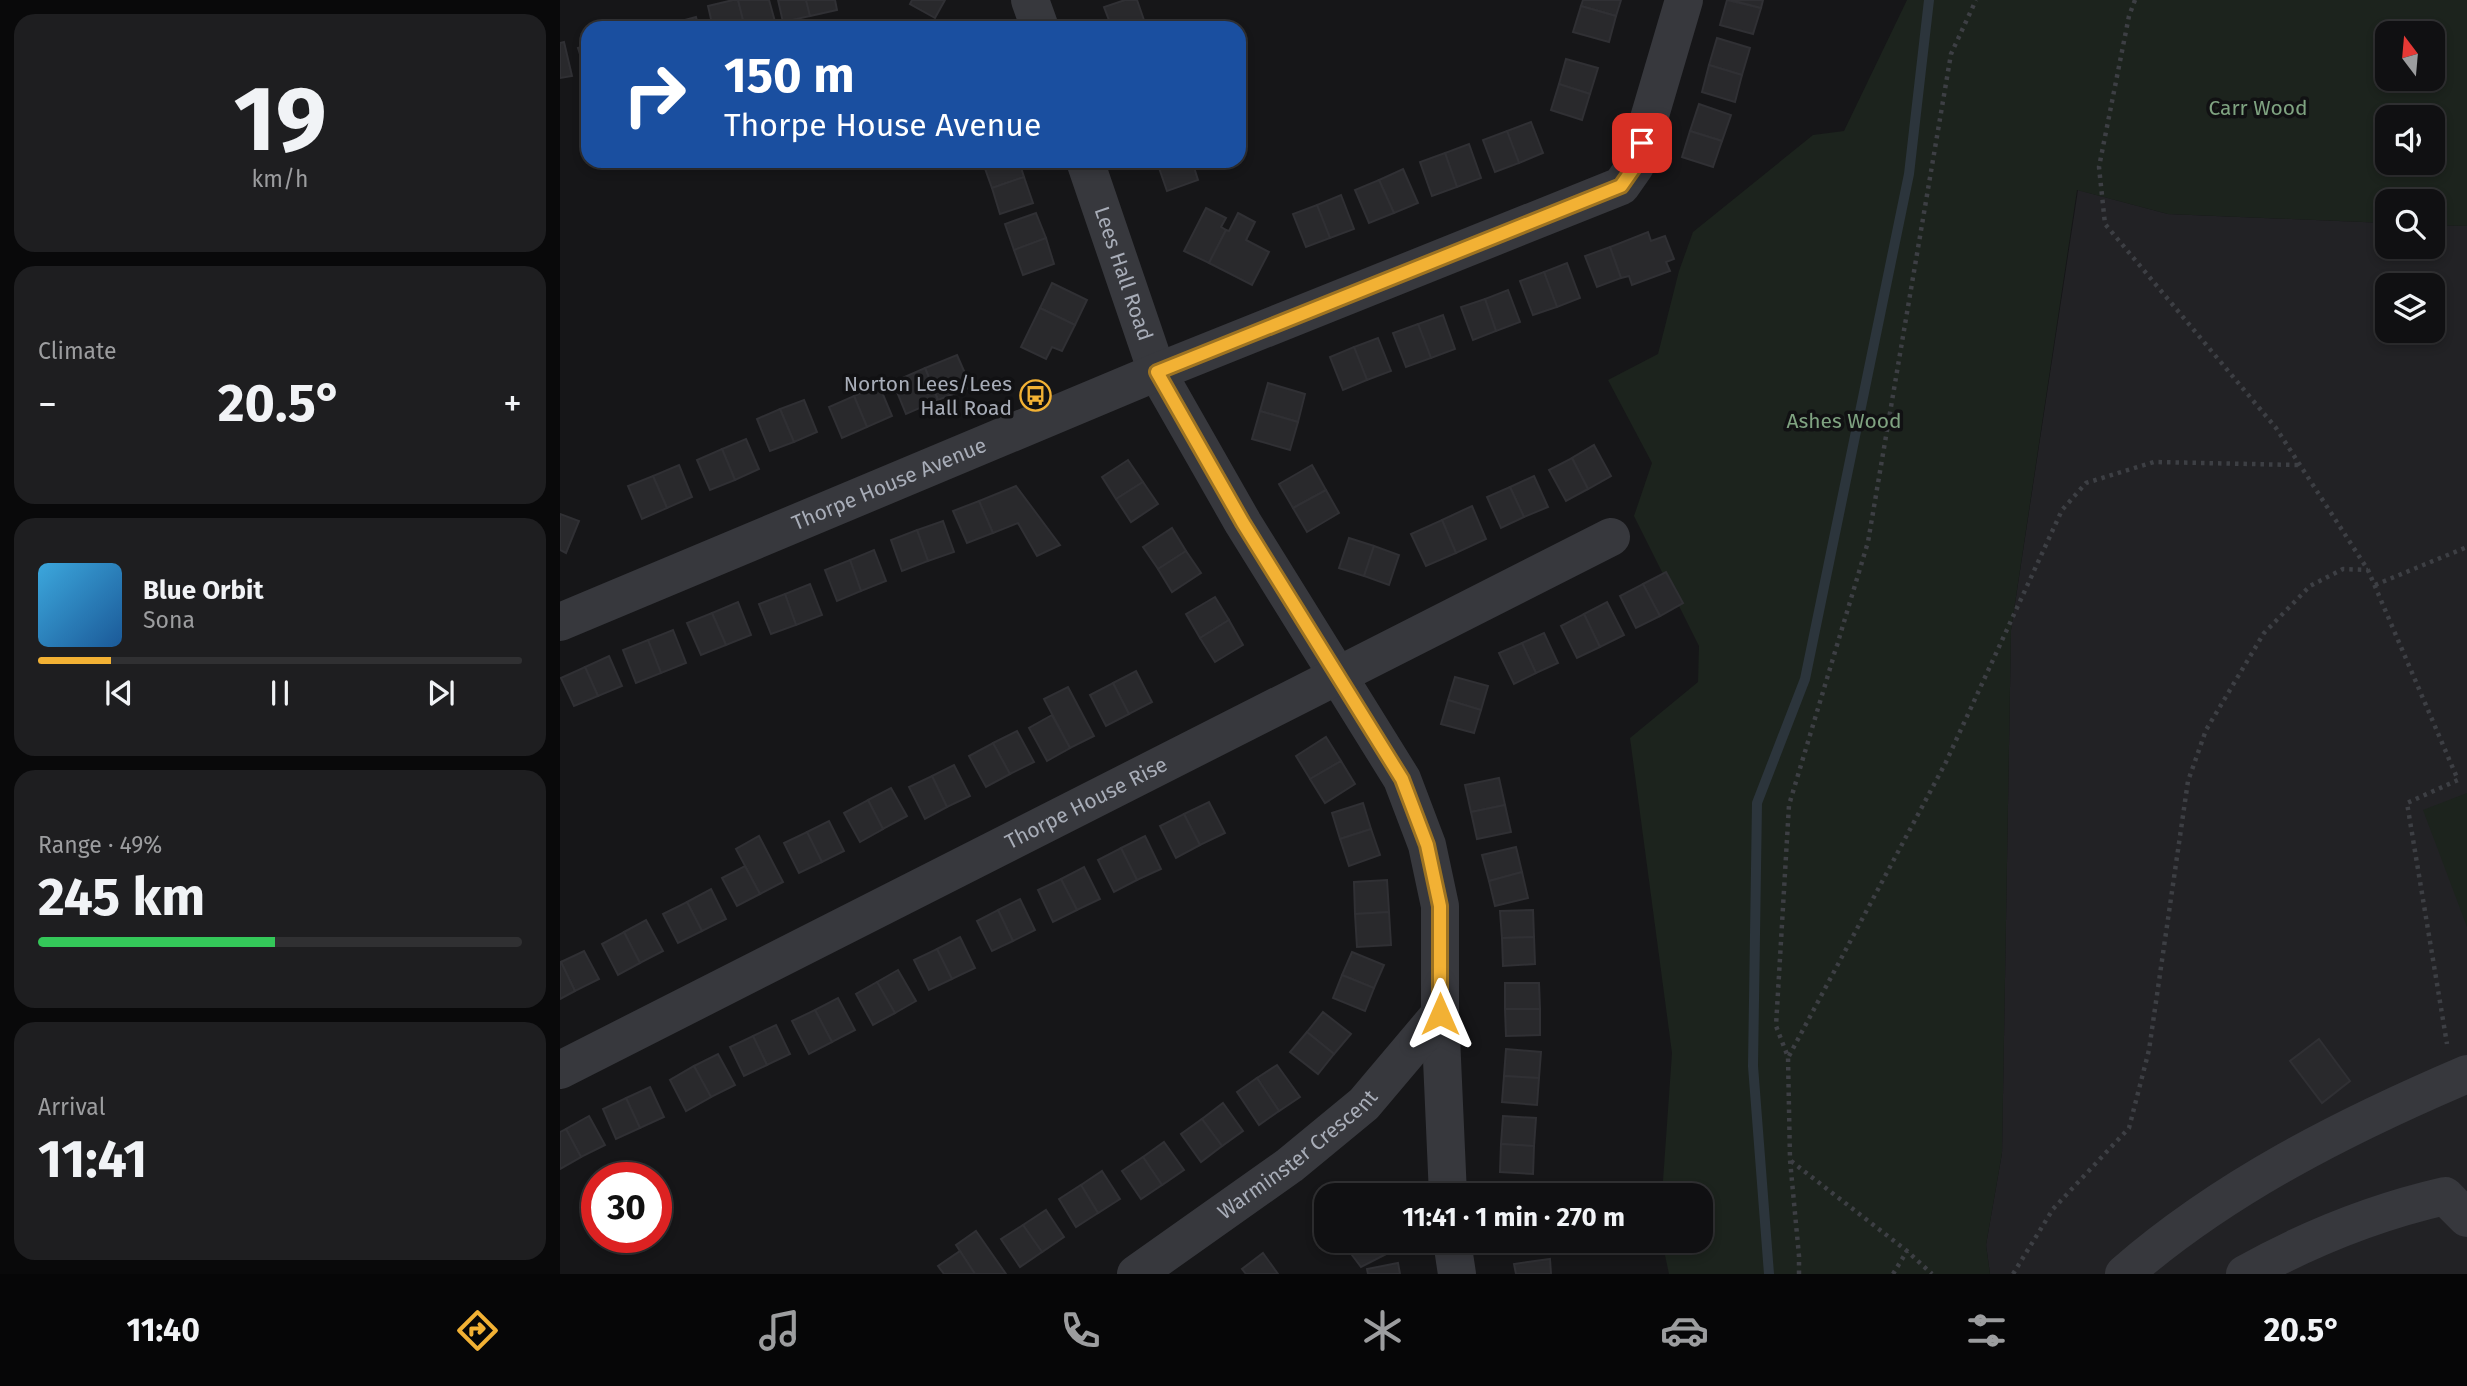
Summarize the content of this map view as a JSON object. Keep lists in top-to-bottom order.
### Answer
{
  "streets": {
    "street": [
      "Lees Hall Road",
      "Thorpe House Avenue",
      "Thorpe House Rise",
      "Warminster Crescent"
    ]
  },
  "crossings": [
    ["Lees Hall Road", "Thorpe House Avenue"],
    ["Lees Hall Road", "Thorpe House Rise"],
    ["Lees Hall Road", "Warminster Crescent"]
  ],
  "parks": ["Carr Wood", "Ashes Wood"],
  "places": {
    "bus stop": ["Norton Lees/Lees Hall Road"]
  },
  "north": "top",
  "page": {
    "tile": [
      ["19", "km/h"],
      "Climate",
      ["Range · 49%", "245 km"],
      ["Arrival", "11:41"]
    ],
    "turn": ["150 m", "Thorpe House Avenue"],
    "heat": ["−", "20.5°", "+"],
    "song": ["Blue Orbit", "Sona"],
    "limit": "30",
    "trip": "11:41 · 1 min · 270 m",
    "tabs": ["11:40", "20.5°"]
  }
}
